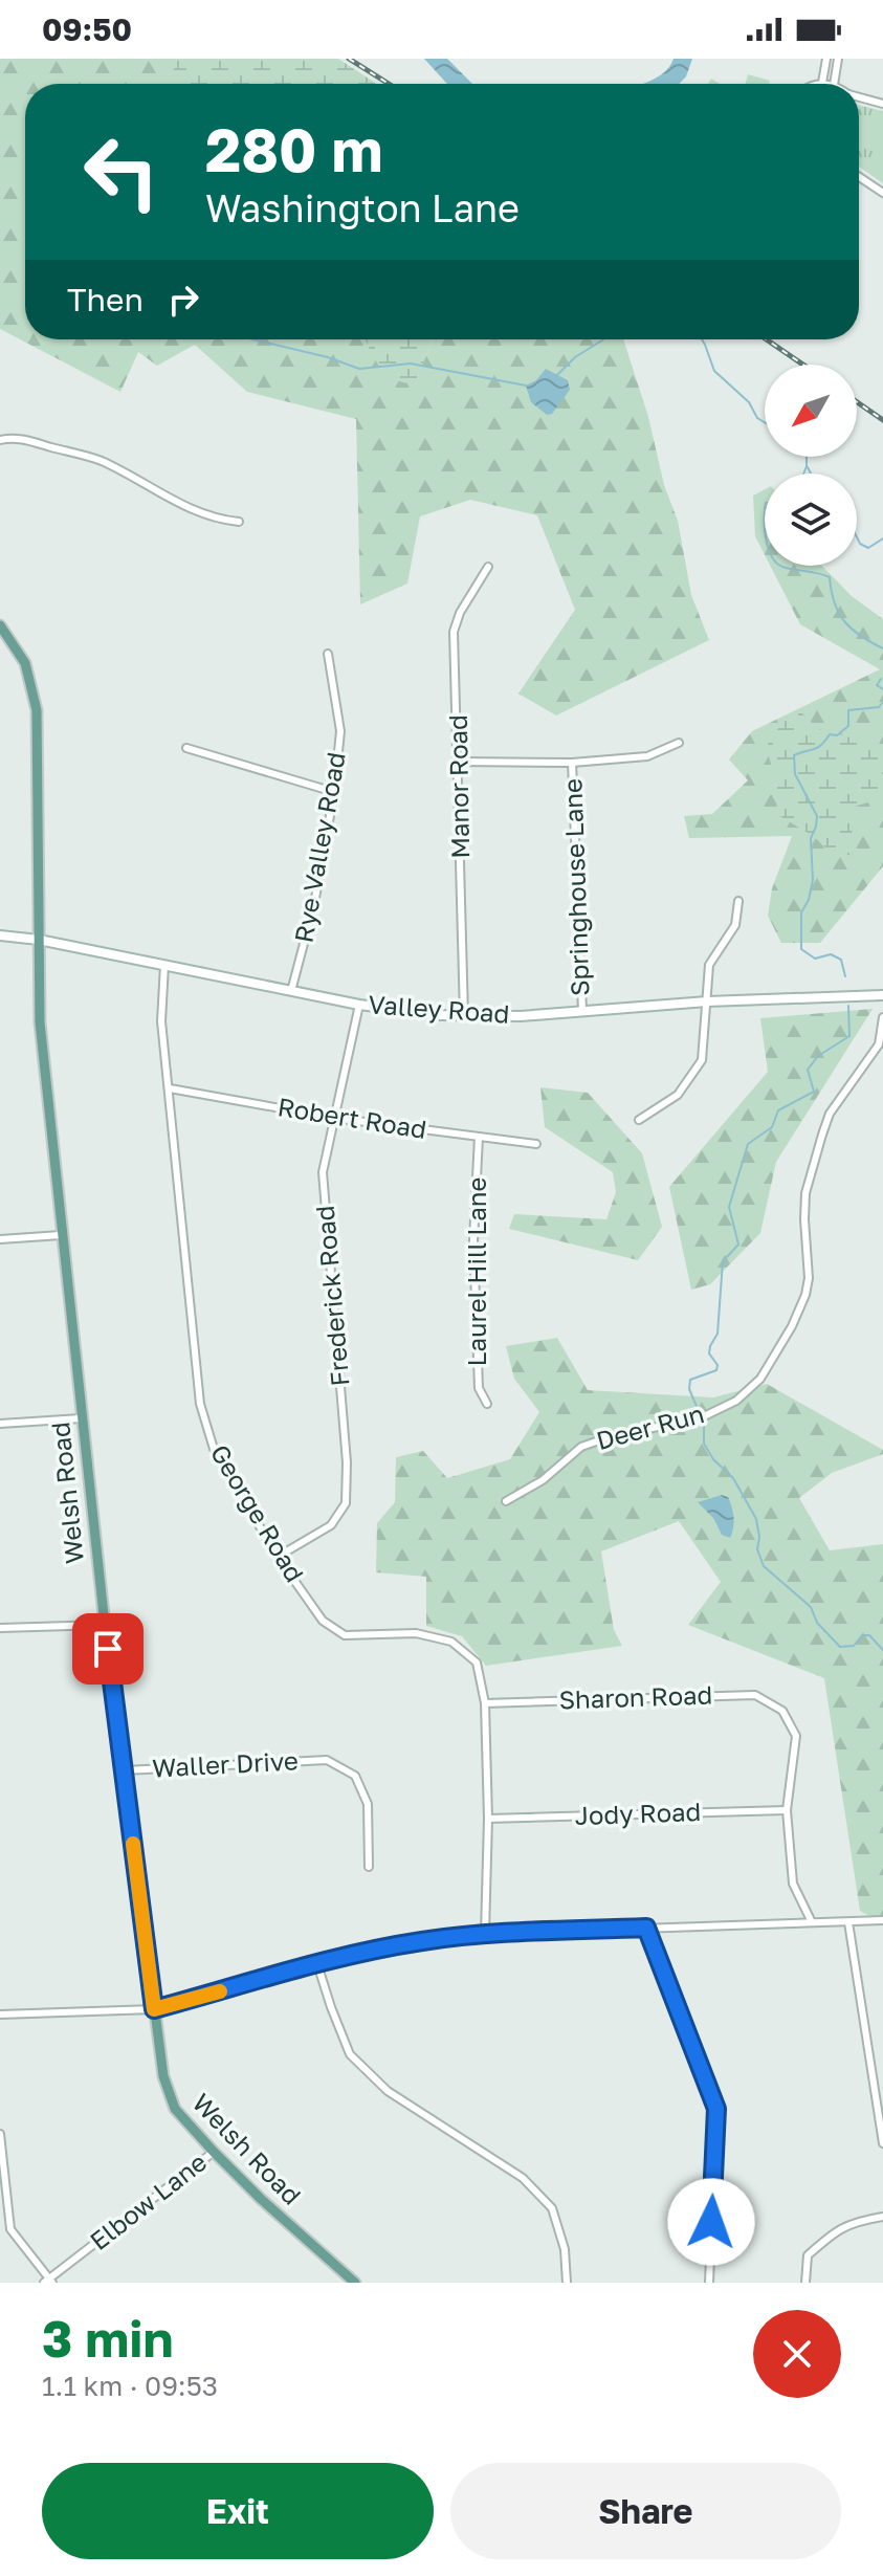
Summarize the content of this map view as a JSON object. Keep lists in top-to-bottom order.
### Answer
{
  "streets": {
    "main road": ["Valley Road", "Welsh Road"],
    "street": [
      "Manor Road",
      "Rye Valley Road",
      "Springhouse Lane",
      "Robert Road",
      "Laurel Hill Lane",
      "Frederick Road",
      "Deer Run",
      "George Road",
      "Sharon Road",
      "Waller Drive",
      "Jody Road",
      "Elbow Lane"
    ]
  },
  "crossings": [
    ["Manor Road", "Valley Road"],
    ["Rye Valley Road", "Valley Road"],
    ["Springhouse Lane", "Valley Road"],
    ["Valley Road", "Frederick Road"],
    ["Valley Road", "Welsh Road"],
    ["Valley Road", "George Road"],
    ["Robert Road", "Laurel Hill Lane"],
    ["Robert Road", "Frederick Road"],
    ["Robert Road", "George Road"],
    ["Frederick Road", "George Road"],
    ["Welsh Road", "Waller Drive"],
    ["Welsh Road", "Elbow Lane"],
    ["George Road", "Sharon Road"],
    ["George Road", "Jody Road"],
    ["Sharon Road", "Jody Road"]
  ],
  "north": "bottom left",
  "page": {
    "status": "09:50",
    "turn": ["280 m", "Washington Lane"],
    "then": "Then",
    "heading": ["3 min", "1.1 km · 09:53"],
    "buttons": ["Exit", "Share"]
  }
}
